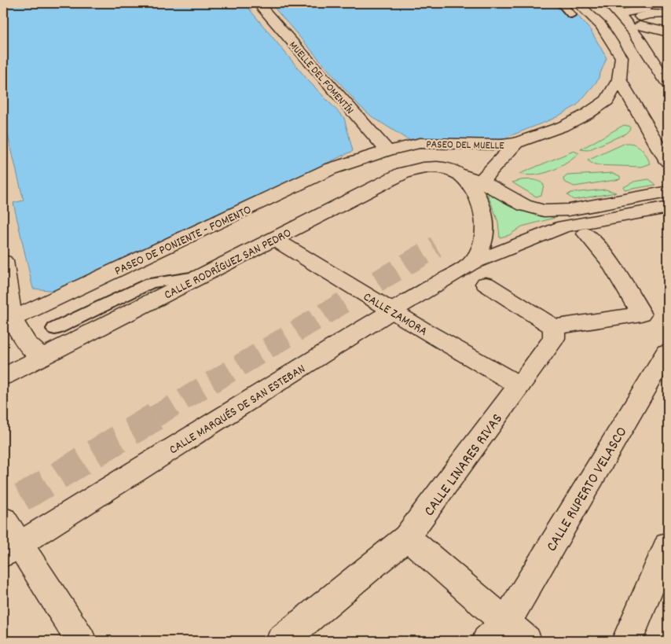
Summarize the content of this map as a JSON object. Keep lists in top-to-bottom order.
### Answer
{
  "streets": {
    "street": [
      "MUELLE DEL FOMENTÍN",
      "PASEO DEL MUELLE",
      "PASEO DE PONIENTE - FOMENTO",
      "CALLE RODRÍGUEZ SAN PEDRO",
      "CALLE ZAMORA",
      "CALLE MARQUÉS DE SAN ESTEBAN",
      "CALLE LINARES RIVAS",
      "CALLE RUPERTO VELASCO"
    ]
  },
  "crossings": [
    ["MUELLE DEL FOMENTÍN", "PASEO DEL MUELLE"],
    ["PASEO DEL MUELLE", "PASEO DE PONIENTE - FOMENTO"],
    ["CALLE RODRÍGUEZ SAN PEDRO", "CALLE ZAMORA"],
    ["CALLE ZAMORA", "CALLE MARQUÉS DE SAN ESTEBAN"],
    ["CALLE ZAMORA", "CALLE LINARES RIVAS"]
  ]
}
